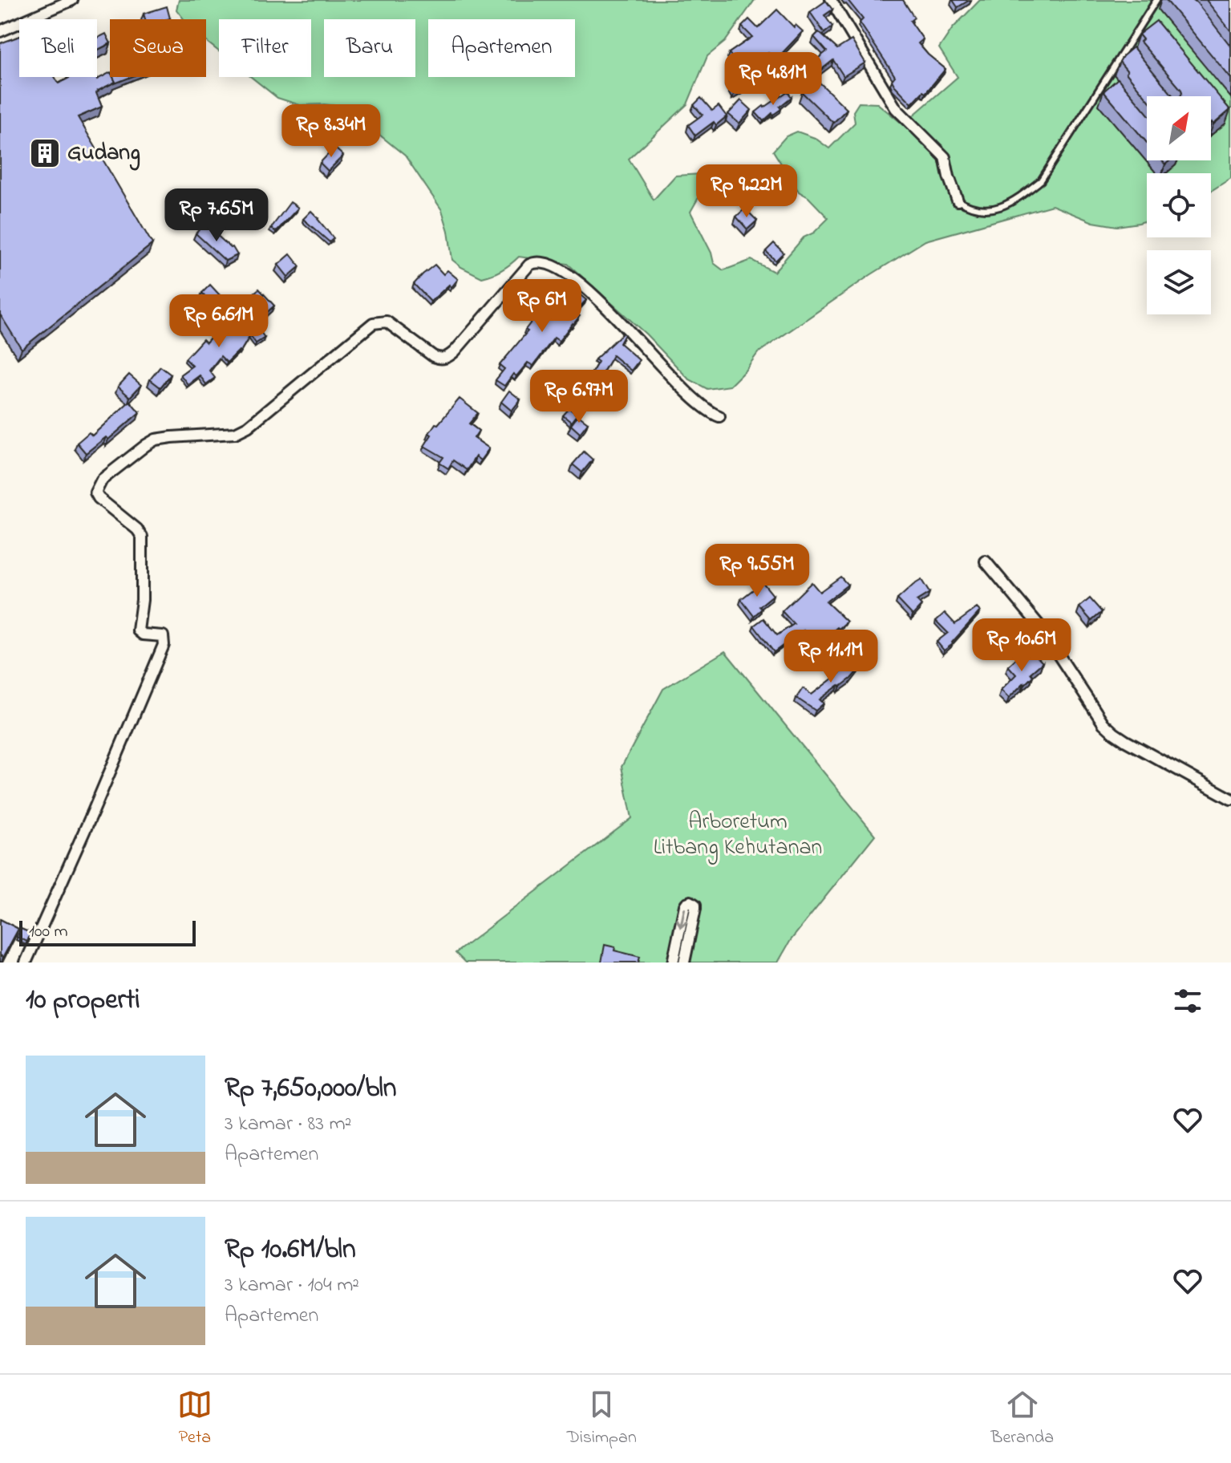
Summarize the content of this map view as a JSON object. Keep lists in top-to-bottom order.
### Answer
{
  "parks": ["Arboretum Litbang Kehutanan"],
  "places": {
    "building": ["Gudang"]
  },
  "scale_bar": "100 m",
  "north": "top right",
  "page": {
    "chip": [
      "Beli",
      "Sewa",
      "Filter",
      "Baru",
      "Apartemen"
    ],
    "price": [
      "Rp 4.81M",
      "Rp 8.34M",
      "Rp 9.22M",
      "Rp 7.65M",
      "Rp 6M",
      "Rp 6.61M",
      "Rp 6.97M",
      "Rp 9.55M",
      "Rp 10.6M",
      "Rp 11.1M"
    ],
    "scale": "100 m",
    "heading": "10 properti",
    "list": [
      {
        "name": "Rp 7,650,000/bln",
        "note": "3 kamar · 83 m² · Apartemen"
      },
      {
        "name": "Rp 10.6M/bln",
        "note": "3 kamar · 104 m² · Apartemen"
      }
    ],
    "tabs": ["Peta", "Disimpan", "Beranda"]
  }
}
